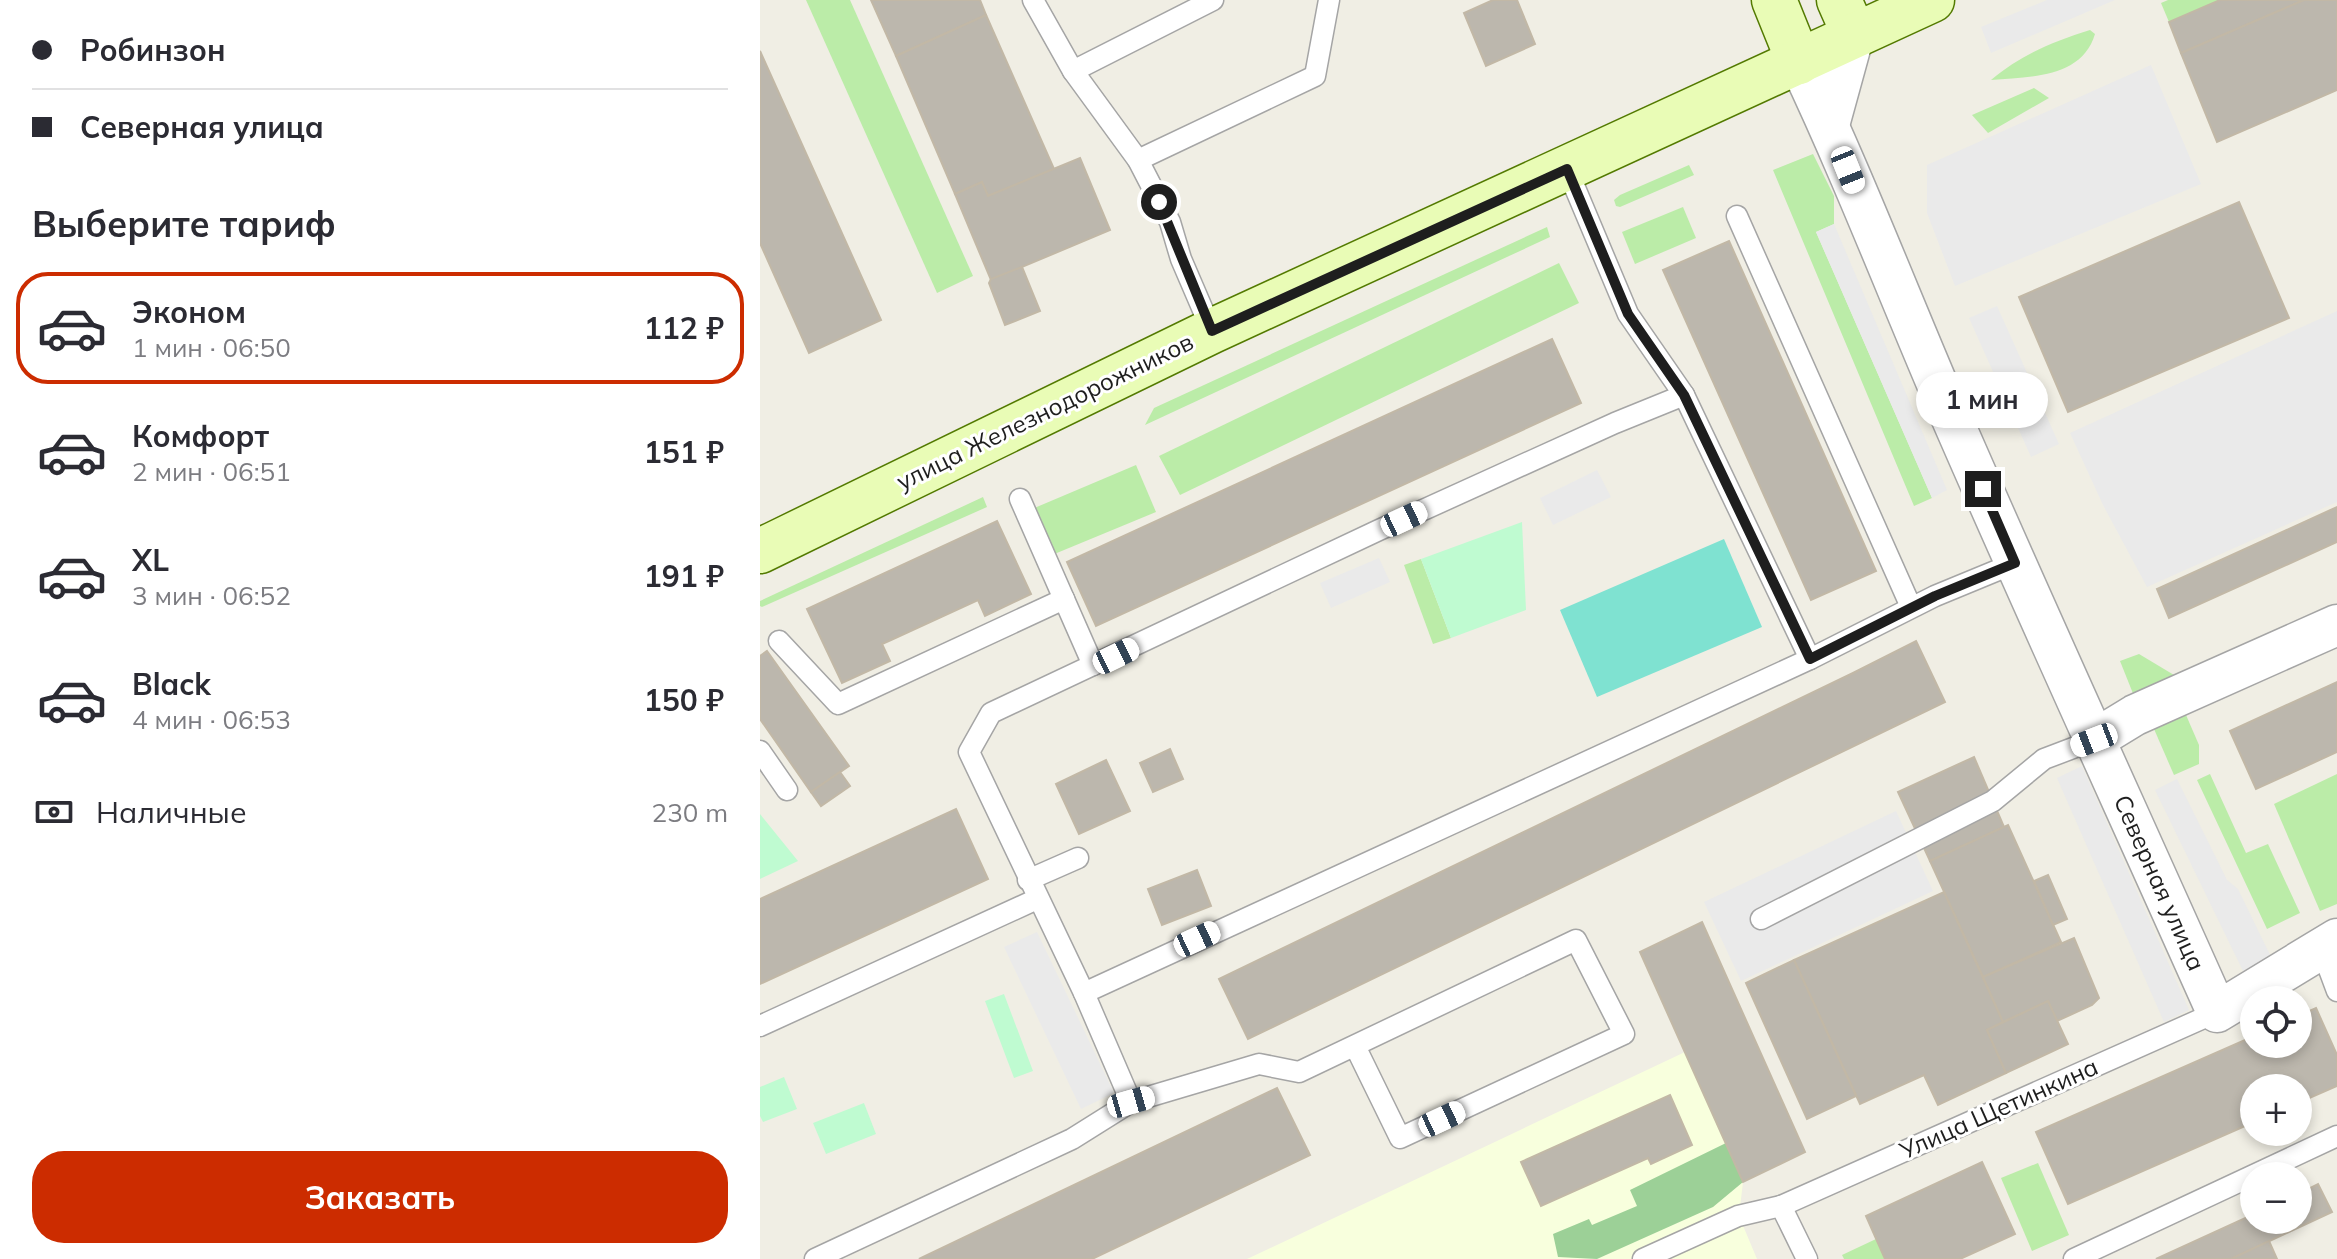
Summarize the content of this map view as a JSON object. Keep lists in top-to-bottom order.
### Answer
{
  "streets": {
    "street": ["улица Железнодорожников", "Северная улица"],
    "lane": ["Улица Щетинкина"]
  },
  "crossings": [
    ["улица Железнодорожников", "Северная улица"],
    ["Северная улица", "Улица Щетинкина"]
  ],
  "page": {
    "banner": ["Робинзон", "Северная улица"],
    "heading": "Выберите тариф",
    "list": [
      {
        "name": "Эконом",
        "note": "1 мин · 06:50",
        "value": "112 ₽"
      },
      {
        "name": "Комфорт",
        "note": "2 мин · 06:51",
        "value": "151 ₽"
      },
      {
        "name": "XL",
        "note": "3 мин · 06:52",
        "value": "191 ₽"
      },
      {
        "name": "Black",
        "note": "4 мин · 06:53",
        "value": "150 ₽"
      }
    ],
    "bubble": "1 мин",
    "pay": ["Наличные", "230 m"],
    "map_buttons": ["+", "−"],
    "buttons": "Заказать"
  }
}
